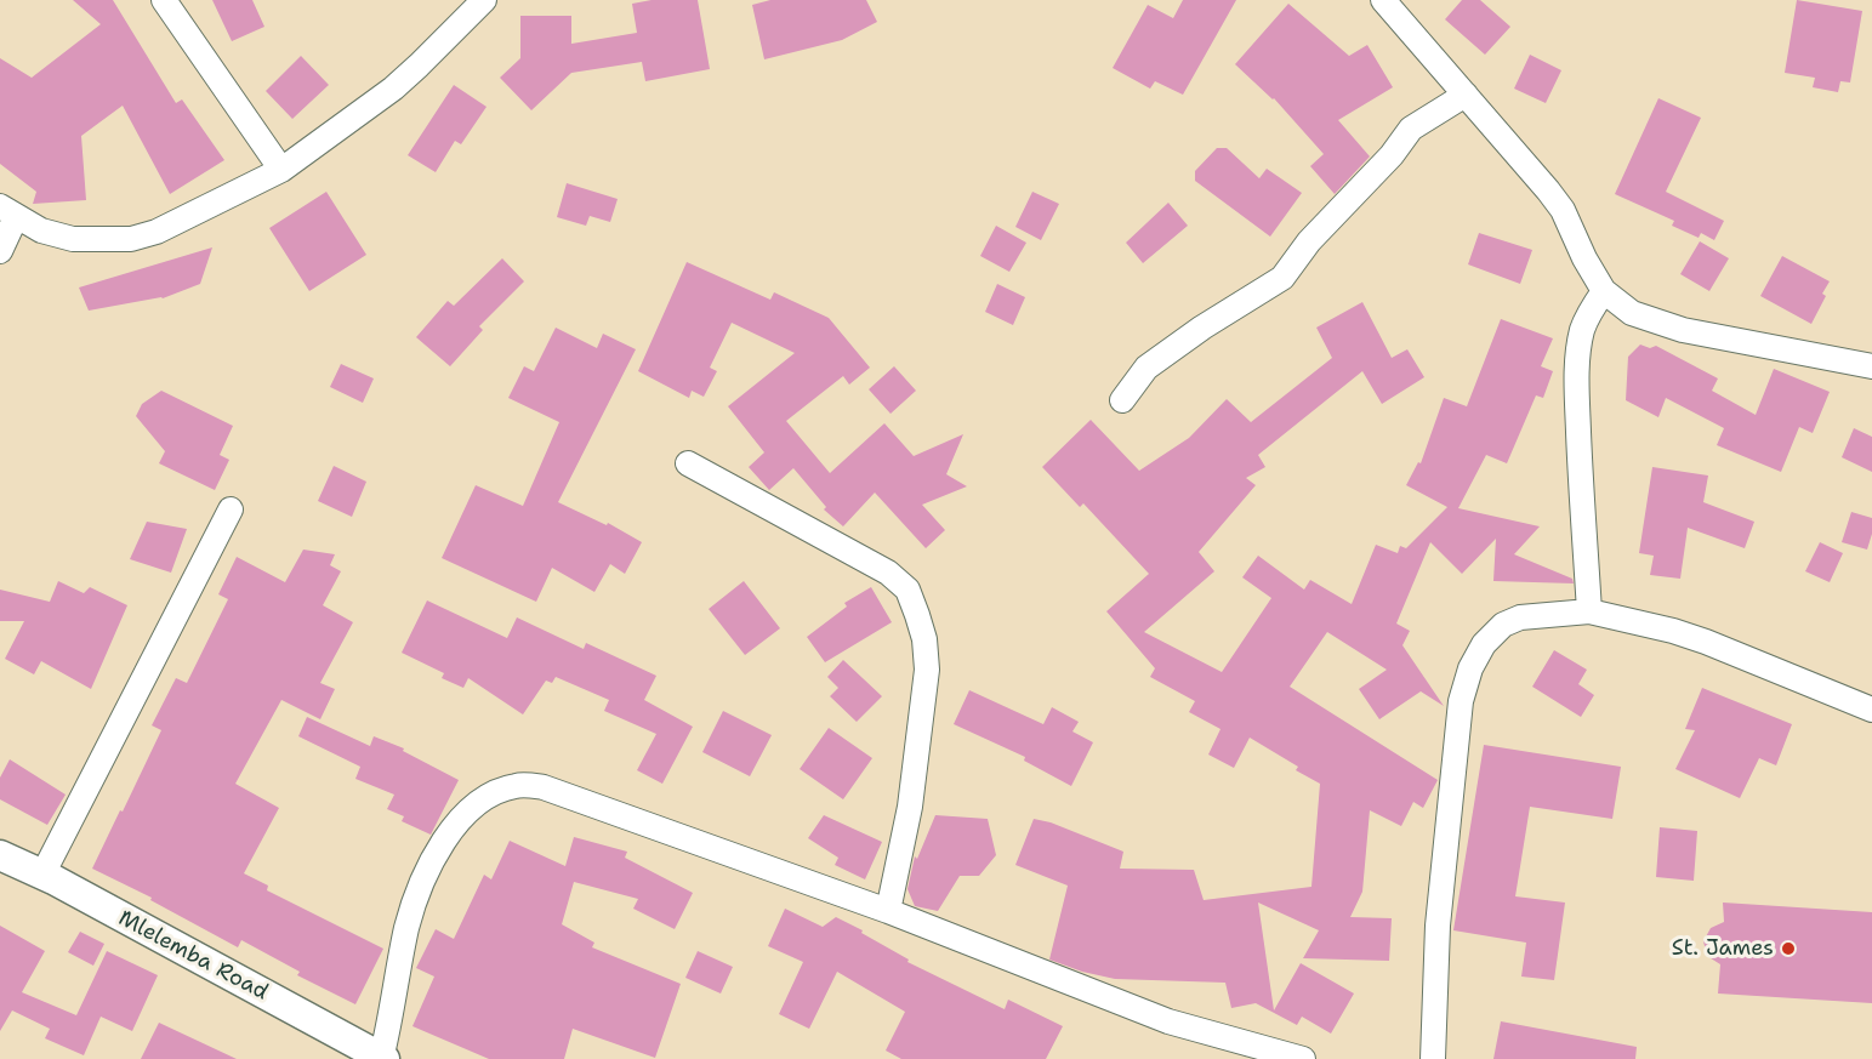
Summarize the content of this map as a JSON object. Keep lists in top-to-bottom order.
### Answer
{
  "streets": {
    "street": ["Mlelemba Road"]
  },
  "places": ["St. James"]
}
